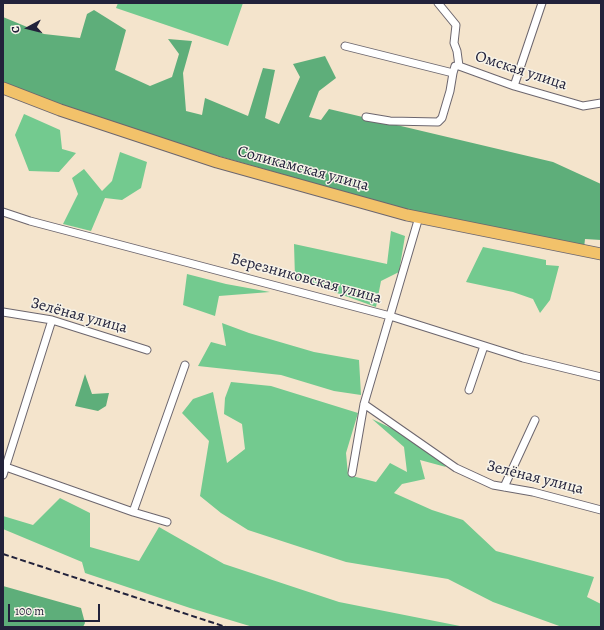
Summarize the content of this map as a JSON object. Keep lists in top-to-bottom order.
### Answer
{
  "streets": {
    "main road": ["Соликамская улица"],
    "street": ["Омская улица", "Березниковская улица", "Зелёная улица"]
  },
  "scale_bar": "100 m",
  "north": "left"
}
